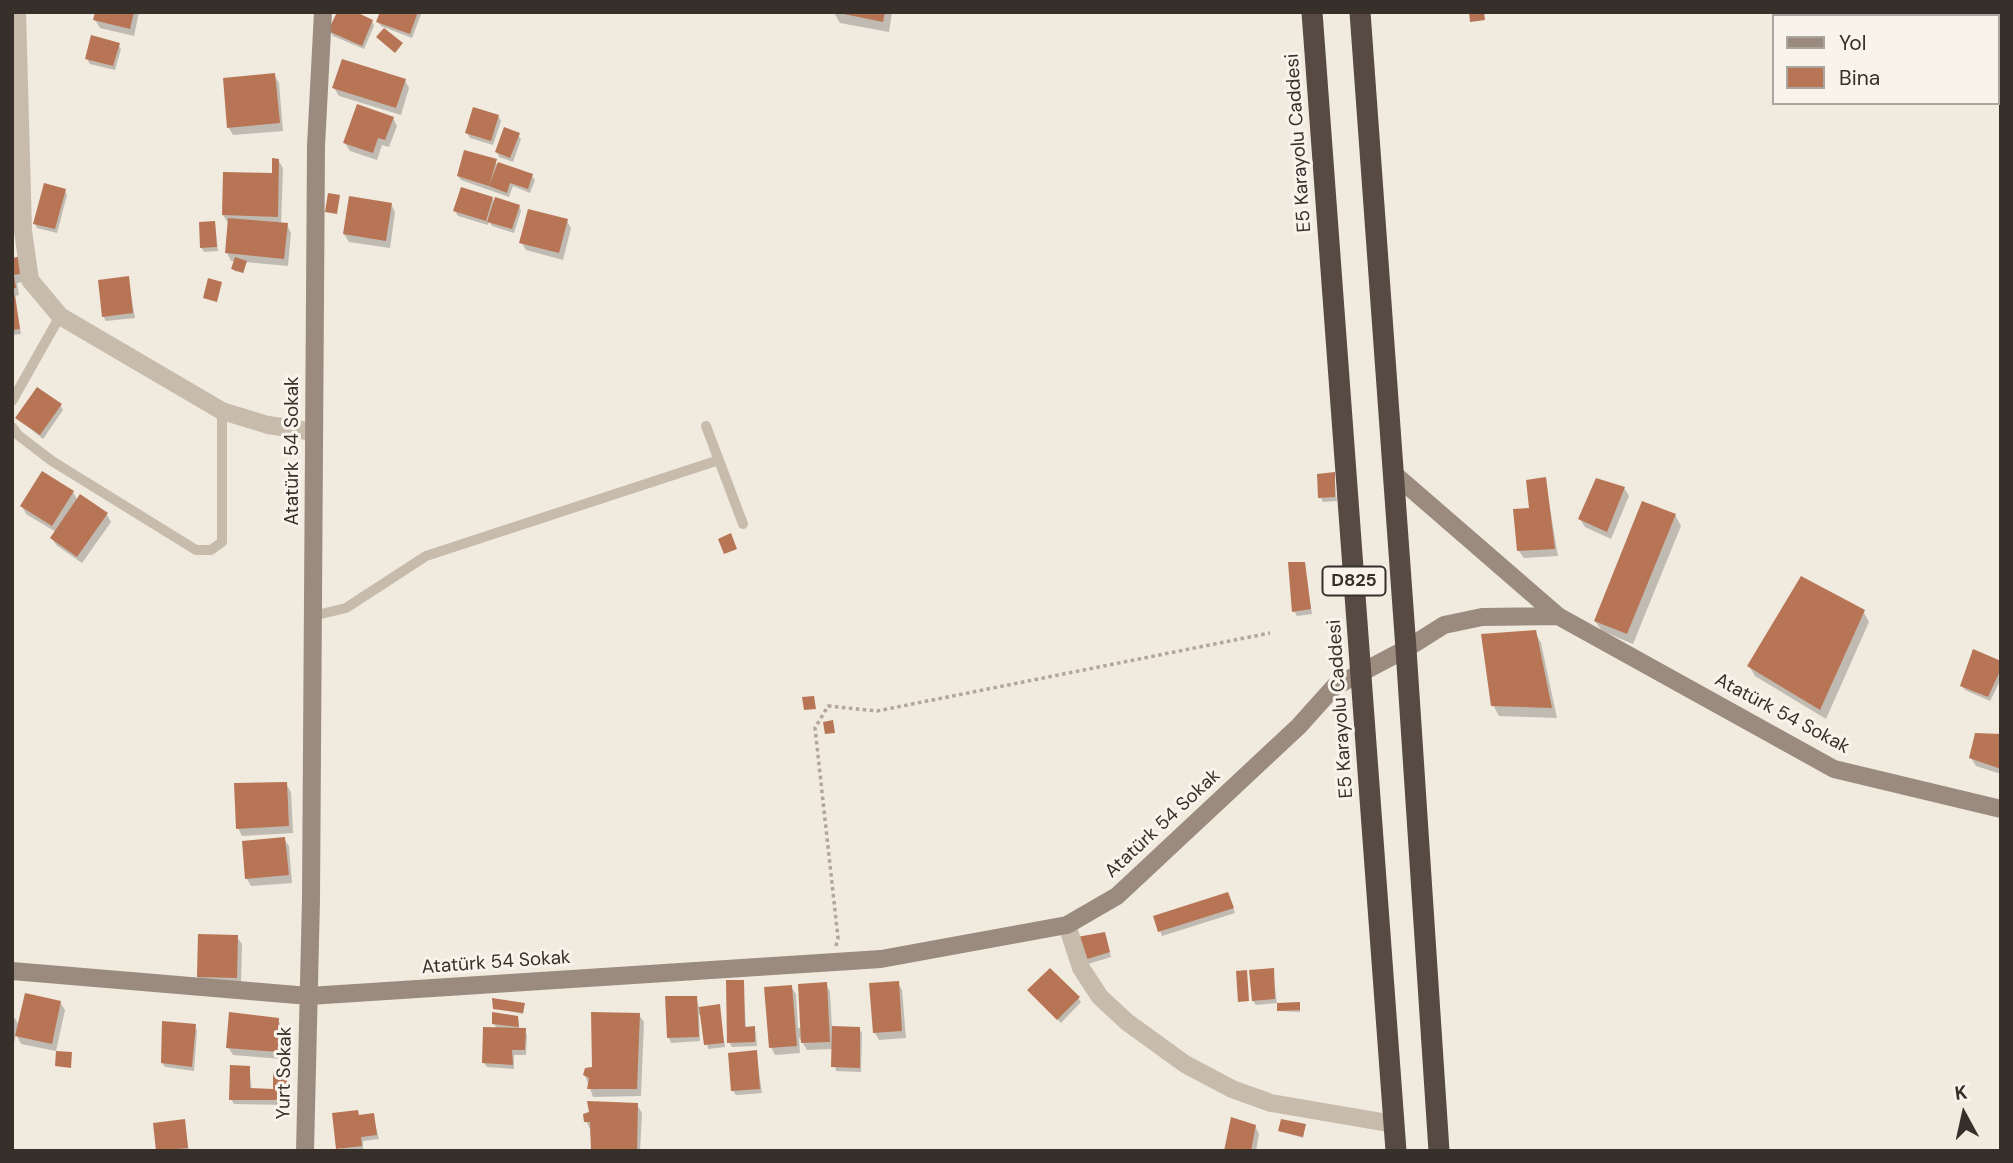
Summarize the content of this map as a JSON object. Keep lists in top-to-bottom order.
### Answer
{
  "streets": {
    "highway": ["E5 Karayolu Caddesi", "D825"],
    "street": ["Atatürk 54 Sokak", "Yurt Sokak"]
  },
  "crossings": [
    ["E5 Karayolu Caddesi", "Atatürk 54 Sokak"],
    ["Atatürk 54 Sokak", "D825"],
    ["Atatürk 54 Sokak", "Yurt Sokak"]
  ],
  "legend": ["Yol", "Bina"],
  "north": "top"
}
